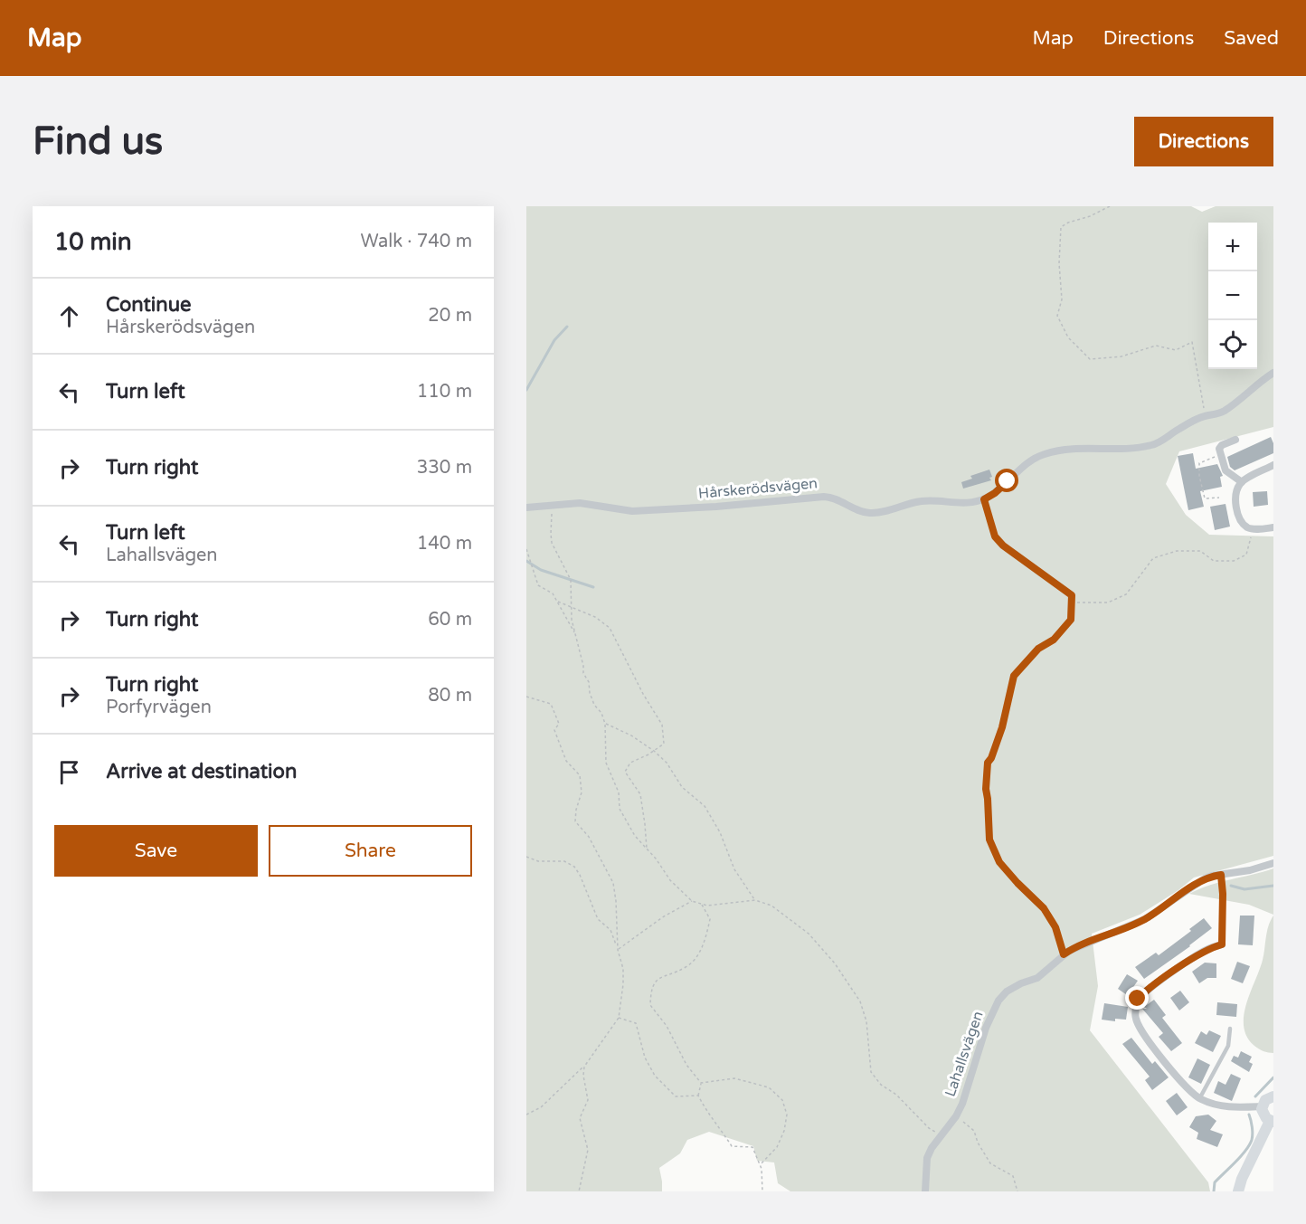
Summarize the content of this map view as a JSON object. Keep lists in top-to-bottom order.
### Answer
{
  "streets": {
    "street": ["Hårskerödsvägen", "Lahallsvägen"]
  },
  "page": {
    "header": "Map",
    "nav": ["Map", "Directions", "Saved"],
    "buttons": [
      "Directions",
      ["Save", "Share"]
    ],
    "title": "Find us",
    "heading": ["10 min", "Walk · 740 m"],
    "map_buttons": ["+", "−"],
    "list": [
      ["Continue", "Hårskerödsvägen", "20 m"],
      ["Turn left", "110 m"],
      ["Turn right", "330 m"],
      ["Turn left", "Lahallsvägen", "140 m"],
      ["Turn right", "60 m"],
      ["Turn right", "Porfyrvägen", "80 m"],
      "Arrive at destination"
    ]
  }
}
